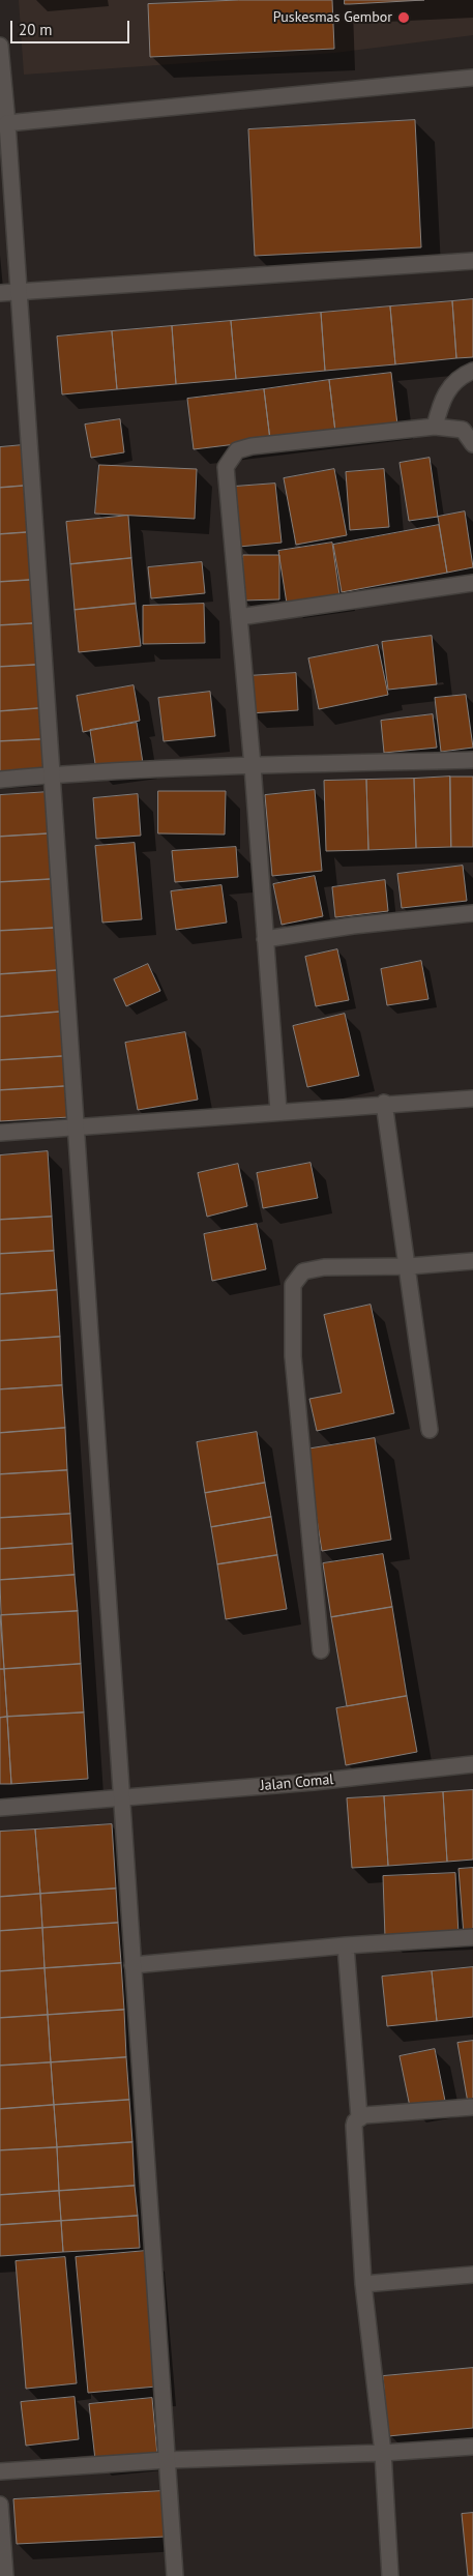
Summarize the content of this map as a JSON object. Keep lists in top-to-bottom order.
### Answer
{
  "streets": {
    "street": ["Jalan Comal"]
  },
  "places": ["Puskesmas Gembor"],
  "scale_bar": "20 m"
}
